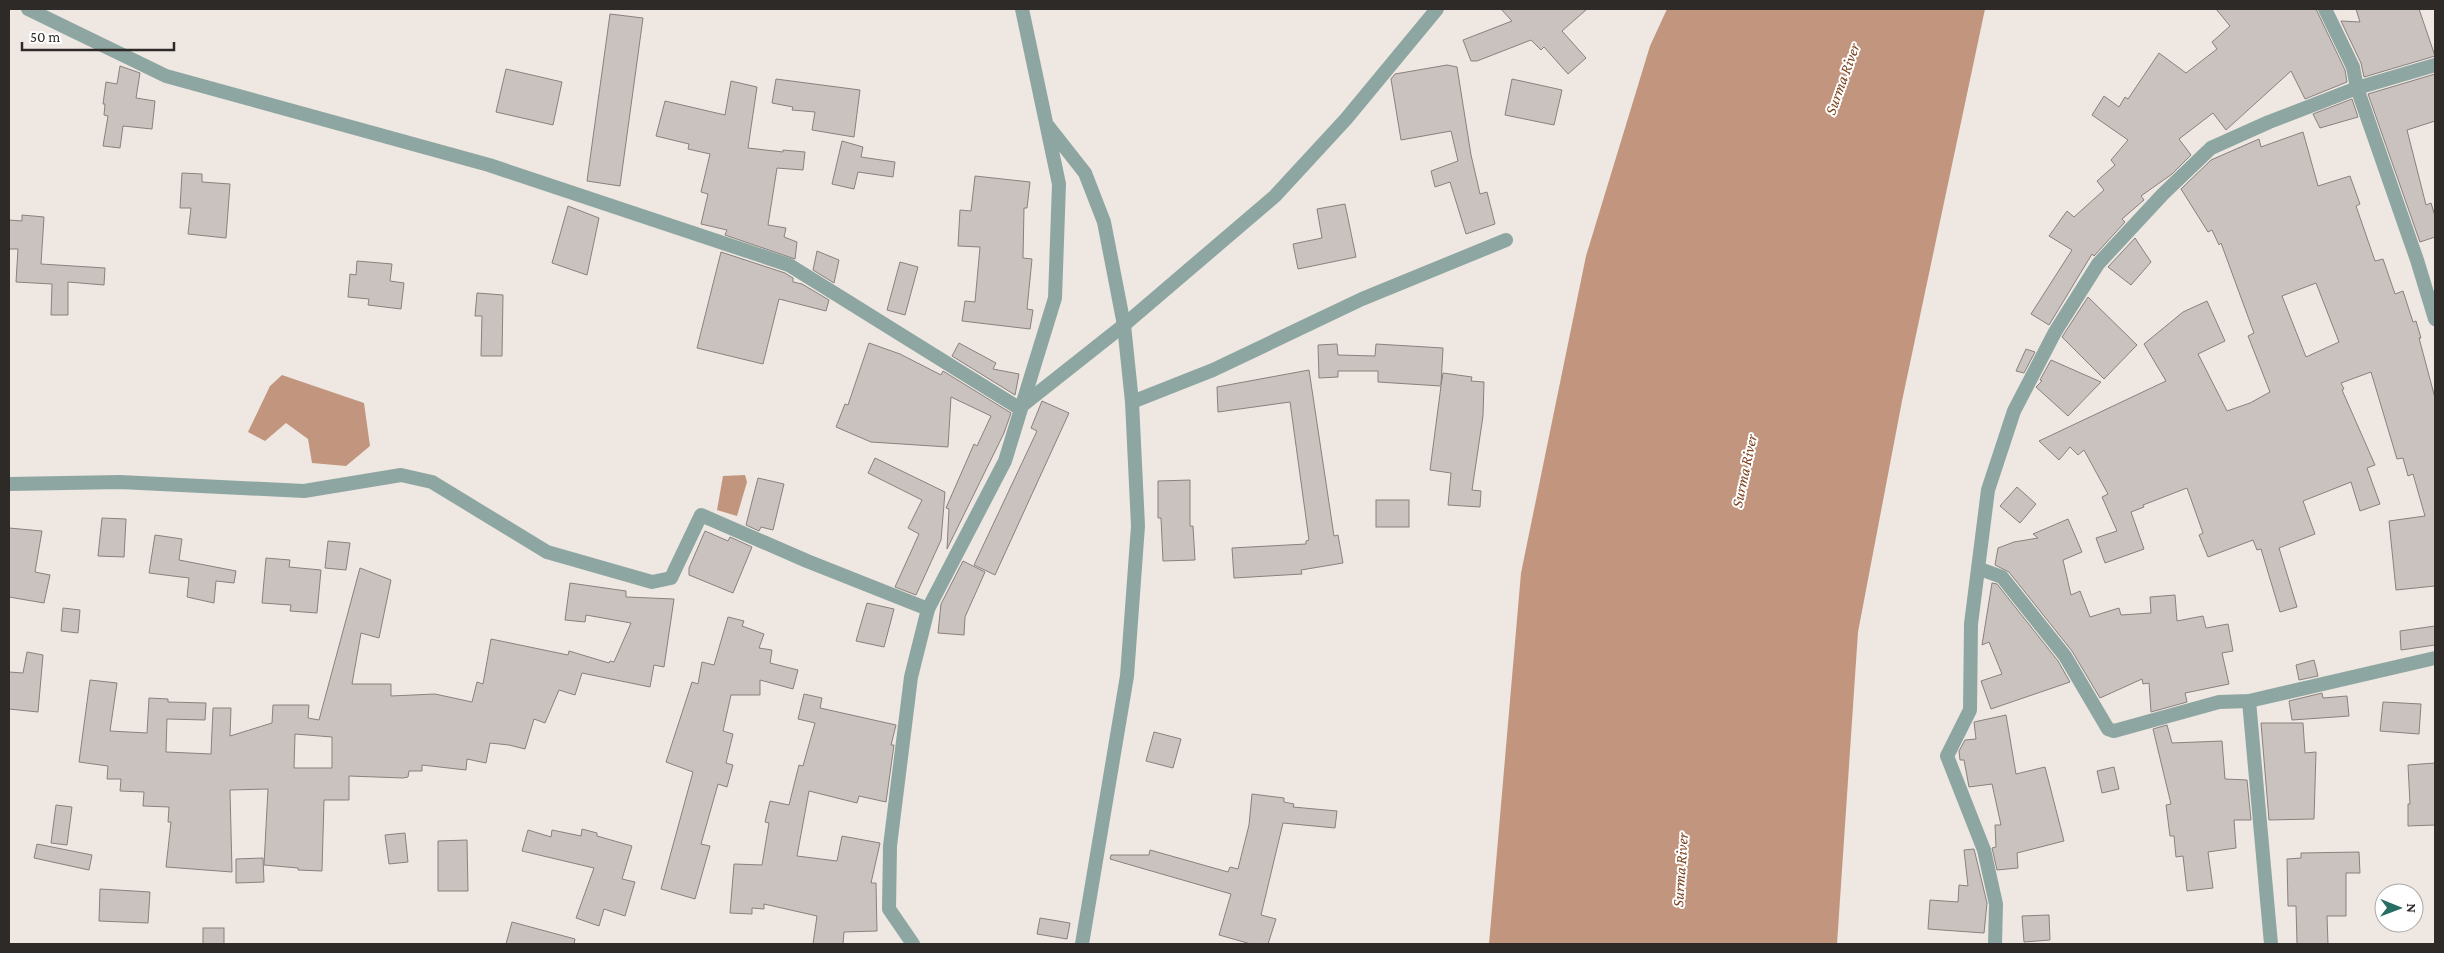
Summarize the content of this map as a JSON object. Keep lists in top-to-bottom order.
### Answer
{
  "water": ["Surma River"],
  "scale_bar": "50 m",
  "north": "right"
}
